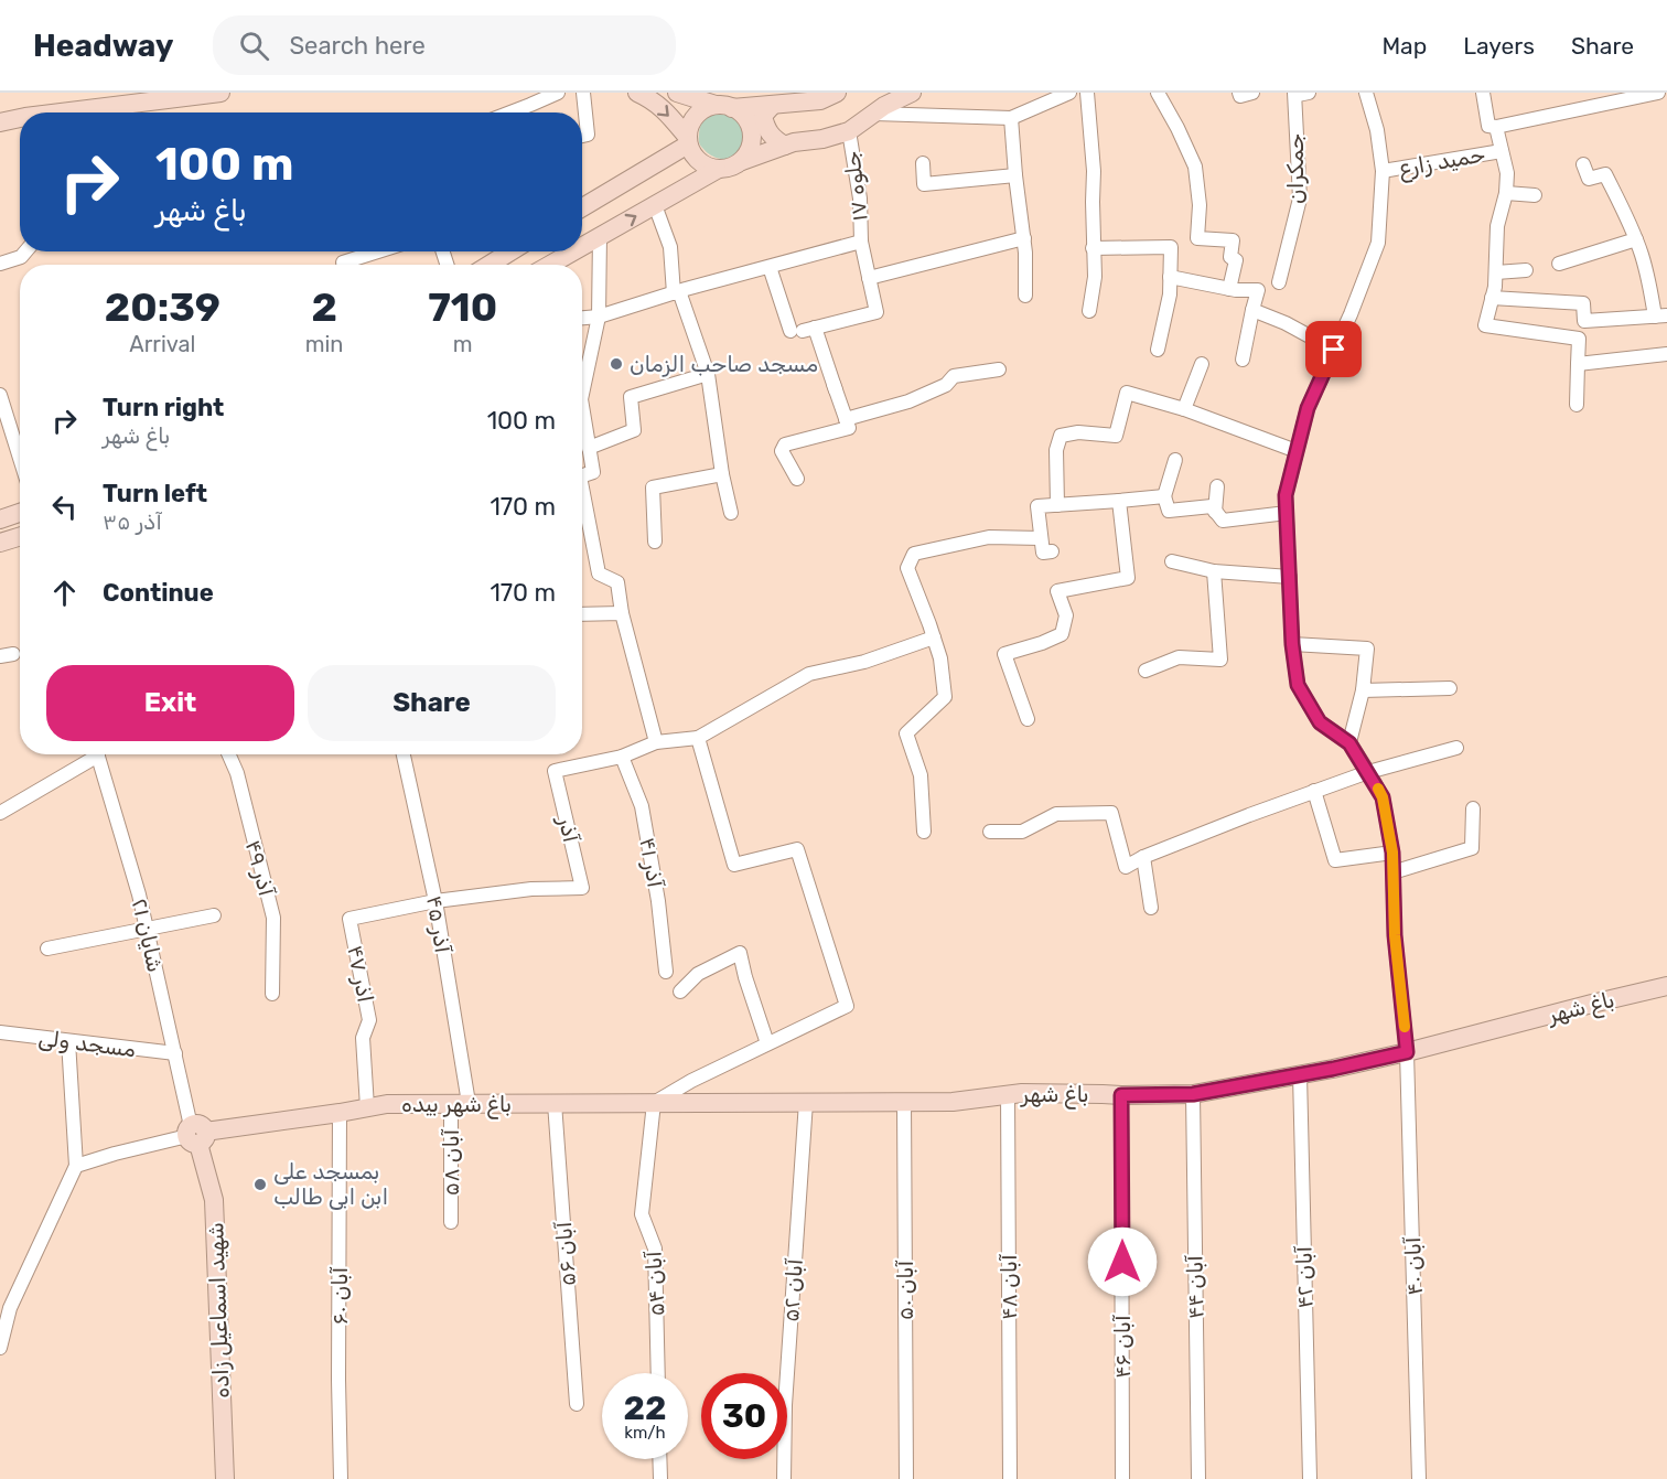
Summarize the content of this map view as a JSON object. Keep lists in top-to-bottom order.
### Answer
{
  "streets": {
    "main road": ["باغ شهر", "باغ شهر بیده", "شهید اسماعیل زاده"],
    "street": [
      "حمید زارع",
      "جمکران",
      "جلوه ۱۷",
      "آذر",
      "آذر ۴۱",
      "آذر ۴۹",
      "آذر ۴۵",
      "شایان ۲۱",
      "اذر ۴۷",
      "مسجد ولی",
      "آبان ۵۸",
      "آبان ۵۶",
      "آبان ۴۰",
      "آبان ۴۲",
      "آبان ۵۴",
      "آبان ۴۸",
      "آبان ۴۴",
      "آبان ۵۲",
      "آبان ۵۰",
      "آبان ۶۰",
      "آبان ۴۶"
    ]
  },
  "crossings": [
    ["حمید زارع", "آبان ۴۰"],
    ["آذر", "آذر ۴۱"],
    ["آذر", "آذر ۴۵"],
    ["آذر", "اذر ۴۷"],
    ["آذر ۴۵", "اذر ۴۷"],
    ["آذر ۴۵", "باغ شهر بیده"],
    ["آذر ۴۵", "آبان ۵۸"],
    ["شایان ۲۱", "مسجد ولی"],
    ["شایان ۲۱", "باغ شهر بیده"],
    ["شایان ۲۱", "شهید اسماعیل زاده"],
    ["اذر ۴۷", "باغ شهر بیده"],
    ["باغ شهر", "باغ شهر بیده"],
    ["باغ شهر", "آبان ۴۰"],
    ["باغ شهر", "آبان ۴۲"],
    ["باغ شهر", "آبان ۴۸"],
    ["باغ شهر", "آبان ۴۴"],
    ["باغ شهر", "آبان ۵۲"],
    ["باغ شهر", "آبان ۵۰"],
    ["باغ شهر", "آبان ۴۶"],
    ["باغ شهر بیده", "آبان ۵۸"],
    ["باغ شهر بیده", "آبان ۵۶"],
    ["باغ شهر بیده", "آبان ۵۴"],
    ["باغ شهر بیده", "آبان ۶۰"],
    ["باغ شهر بیده", "شهید اسماعیل زاده"]
  ],
  "places": ["مسجد صاحب الزمان", "بمسجد علی ابن ابی طالب"],
  "page": {
    "header": "Headway",
    "search": "Search here",
    "nav": ["Map", "Layers", "Share"],
    "turn": ["100 m", "باغ شهر"],
    "eta": [
      "20:39",
      "Arrival",
      "2",
      "min",
      "710",
      "m"
    ],
    "list": [
      {
        "name": "Turn right",
        "note": "باغ شهر",
        "value": "100 m"
      },
      {
        "name": "Turn left",
        "note": "آذر ۳۵",
        "value": "170 m"
      },
      {
        "name": "Continue",
        "value": "170 m"
      }
    ],
    "buttons": ["Exit", "Share"],
    "speed": "22 km/h",
    "limit": "30"
  }
}
